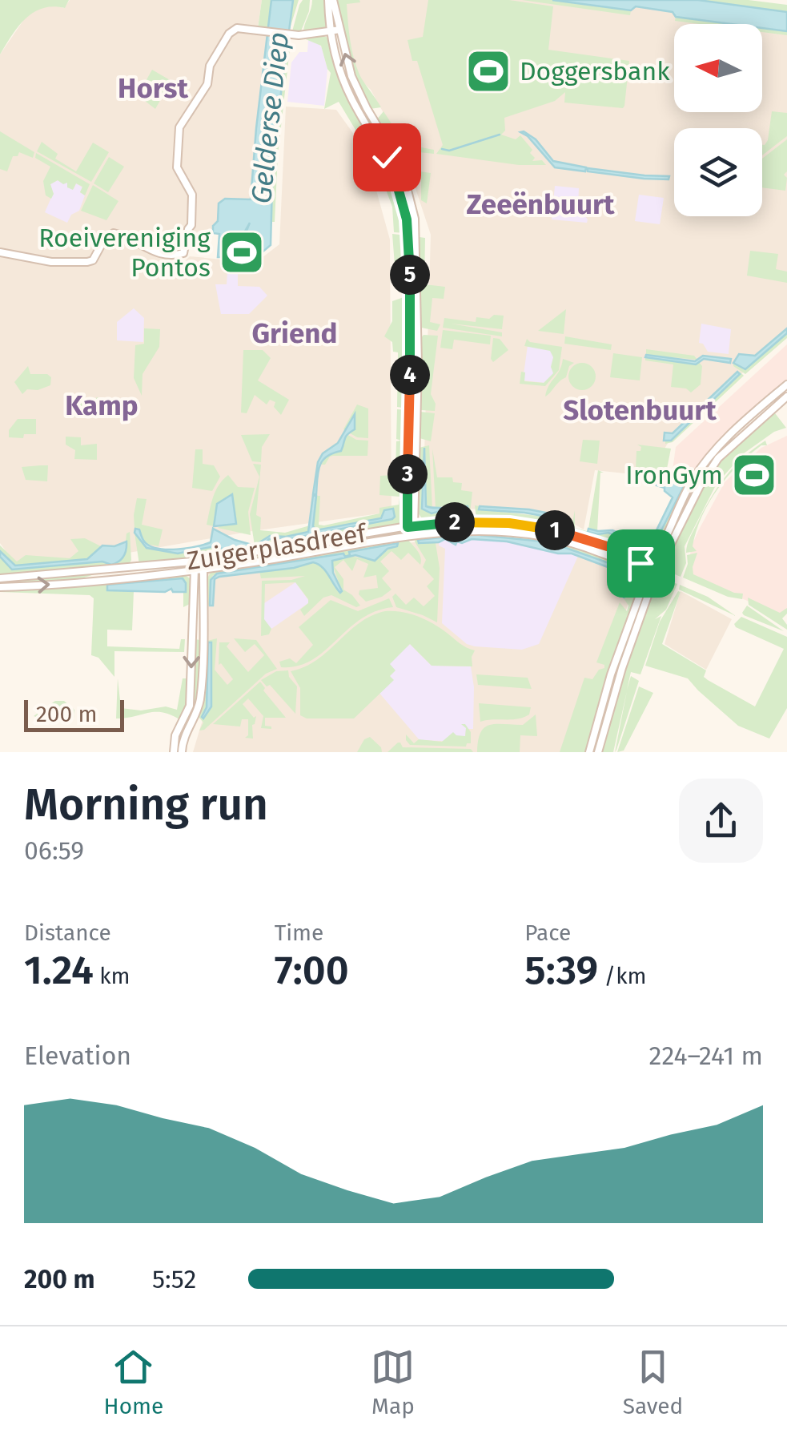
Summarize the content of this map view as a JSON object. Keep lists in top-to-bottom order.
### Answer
{
  "streets": {
    "main road": ["Zuigerplasdreef"]
  },
  "districts": [
    "Horst",
    "Zeeënbuurt",
    "Griend",
    "Kamp",
    "Slotenbuurt"
  ],
  "water": ["Gelderse Diep"],
  "places": {
    "sports": ["Doggersbank", "Roeivereniging Pontos", "IronGym"]
  },
  "scale_bar": "200 m",
  "north": "left",
  "page": {
    "pins": [
      "5",
      "4",
      "3",
      "2",
      "1"
    ],
    "scale": "200 m",
    "heading": ["Morning run", "06:59"],
    "stats": [
      ["Distance", "1.24 km"],
      ["Time", "7:00"],
      ["Pace", "5:39 /km"]
    ],
    "chart": ["Elevation", "224–241 m"],
    "list": [
      {
        "name": "200 m",
        "note": "5:52"
      }
    ],
    "tabs": ["Home", "Map", "Saved"]
  }
}
